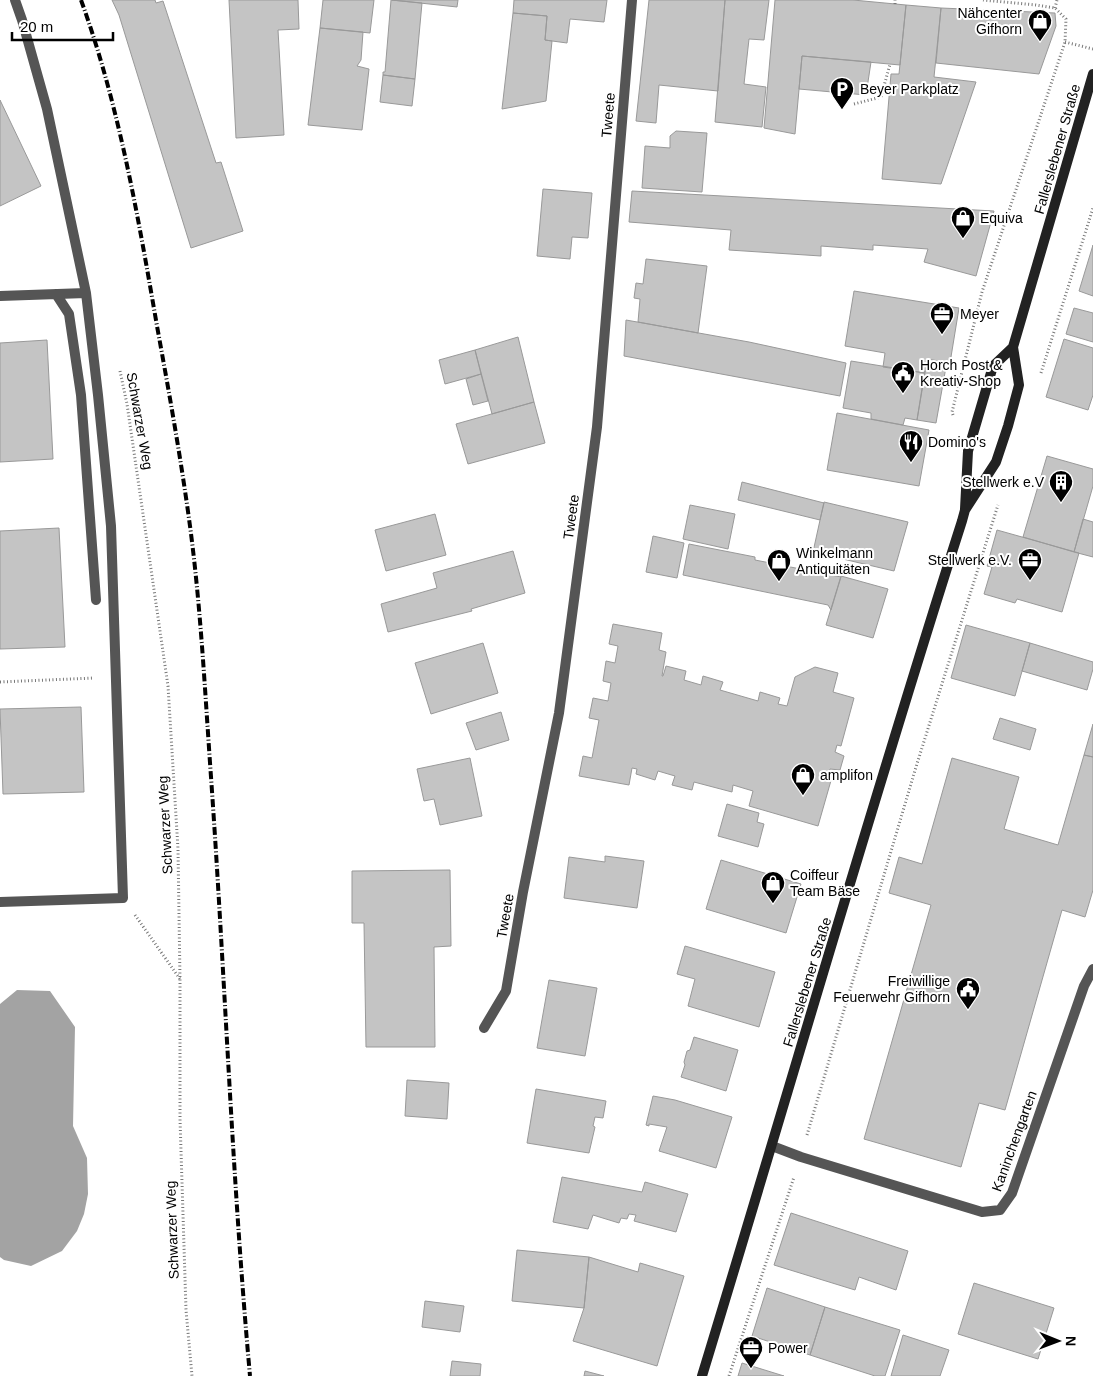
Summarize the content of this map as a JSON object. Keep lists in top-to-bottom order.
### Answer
{
  "streets": {
    "street": ["Tweete", "Fallerslebener Straße", "Kaninchengarten"],
    "path": ["Schwarzer Weg"]
  },
  "crossings": [
    ["Fallerslebener Straße", "Kaninchengarten"]
  ],
  "places": {
    "shop": [
      "Nähcenter Gifhorn",
      "Equiva",
      "Winkelmann Antiquitäten",
      "amplifon",
      "Coiffeur Team Bäse"
    ],
    "parking": ["Beyer Parkplatz"],
    "office": ["Meyer", "Stellwerk e.V.", "Power"],
    "public building": ["Horch Post & Kreativ-Shop", "Freiwillige Feuerwehr Gifhorn"],
    "restaurant": ["Domino's"],
    "building": ["Stellwerk e.V"]
  },
  "scale_bar": "20 m",
  "north": "right"
}
